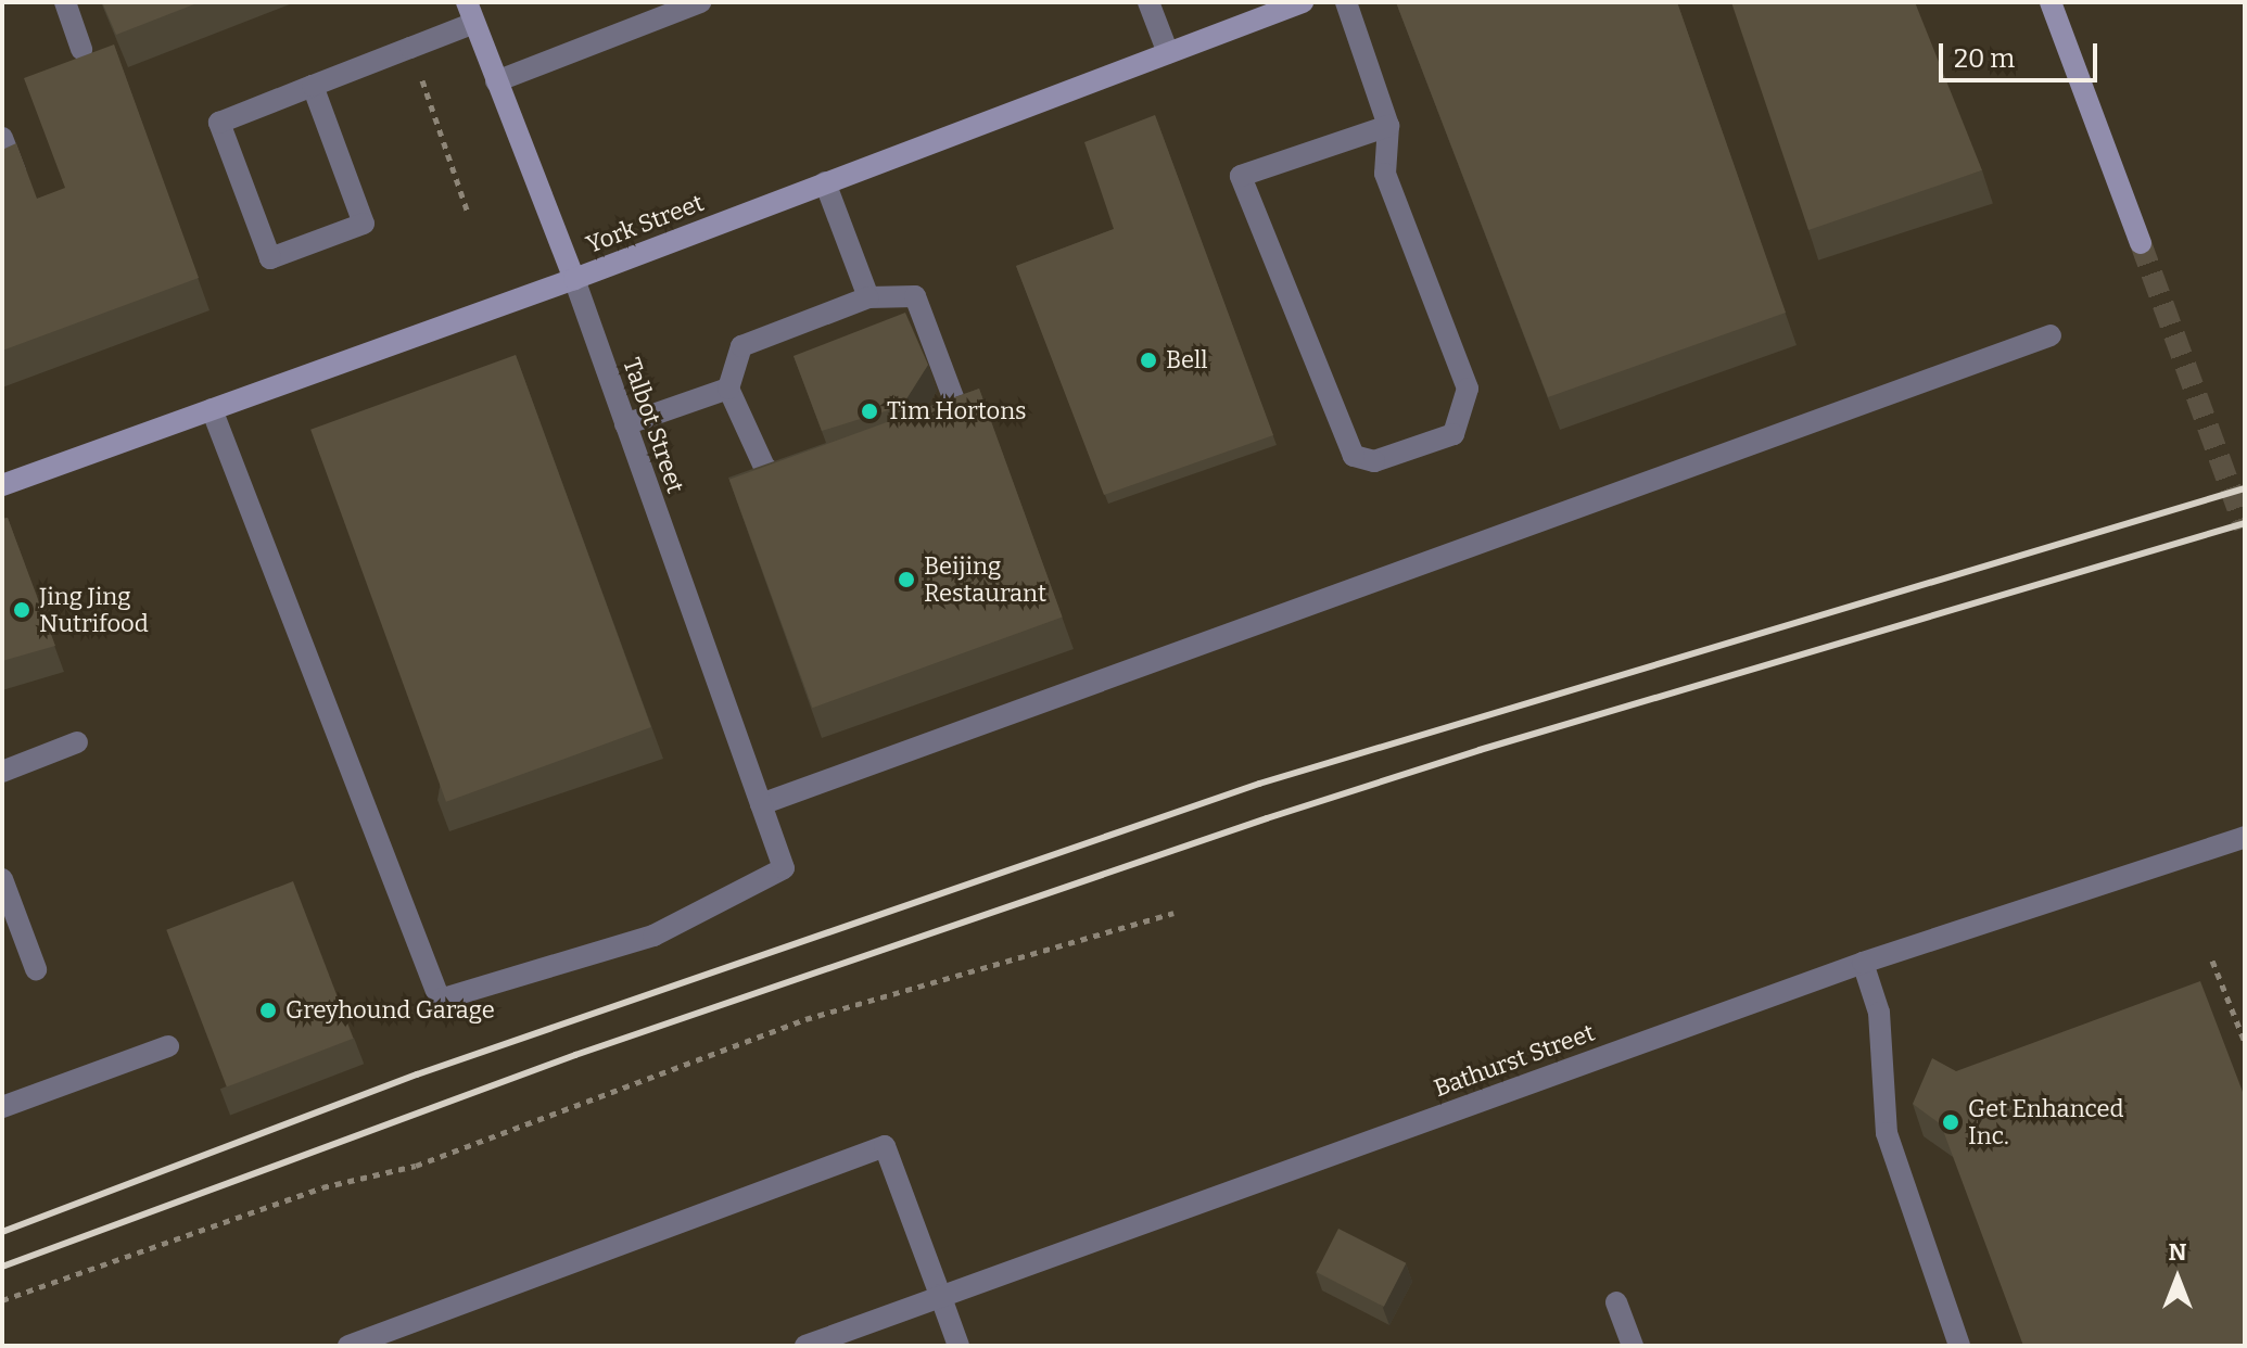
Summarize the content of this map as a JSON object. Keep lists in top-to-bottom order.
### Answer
{
  "streets": {
    "main road": ["York Street", "Talbot Street"],
    "street": ["Bathurst Street"]
  },
  "crossings": [
    ["York Street", "Talbot Street"]
  ],
  "places": [
    "Bell",
    "Tim Hortons",
    "Beijing Restaurant",
    "Jing Jing Nutrifood",
    "Greyhound Garage",
    "Get Enhanced Inc."
  ],
  "scale_bar": "20 m",
  "north": "top"
}
